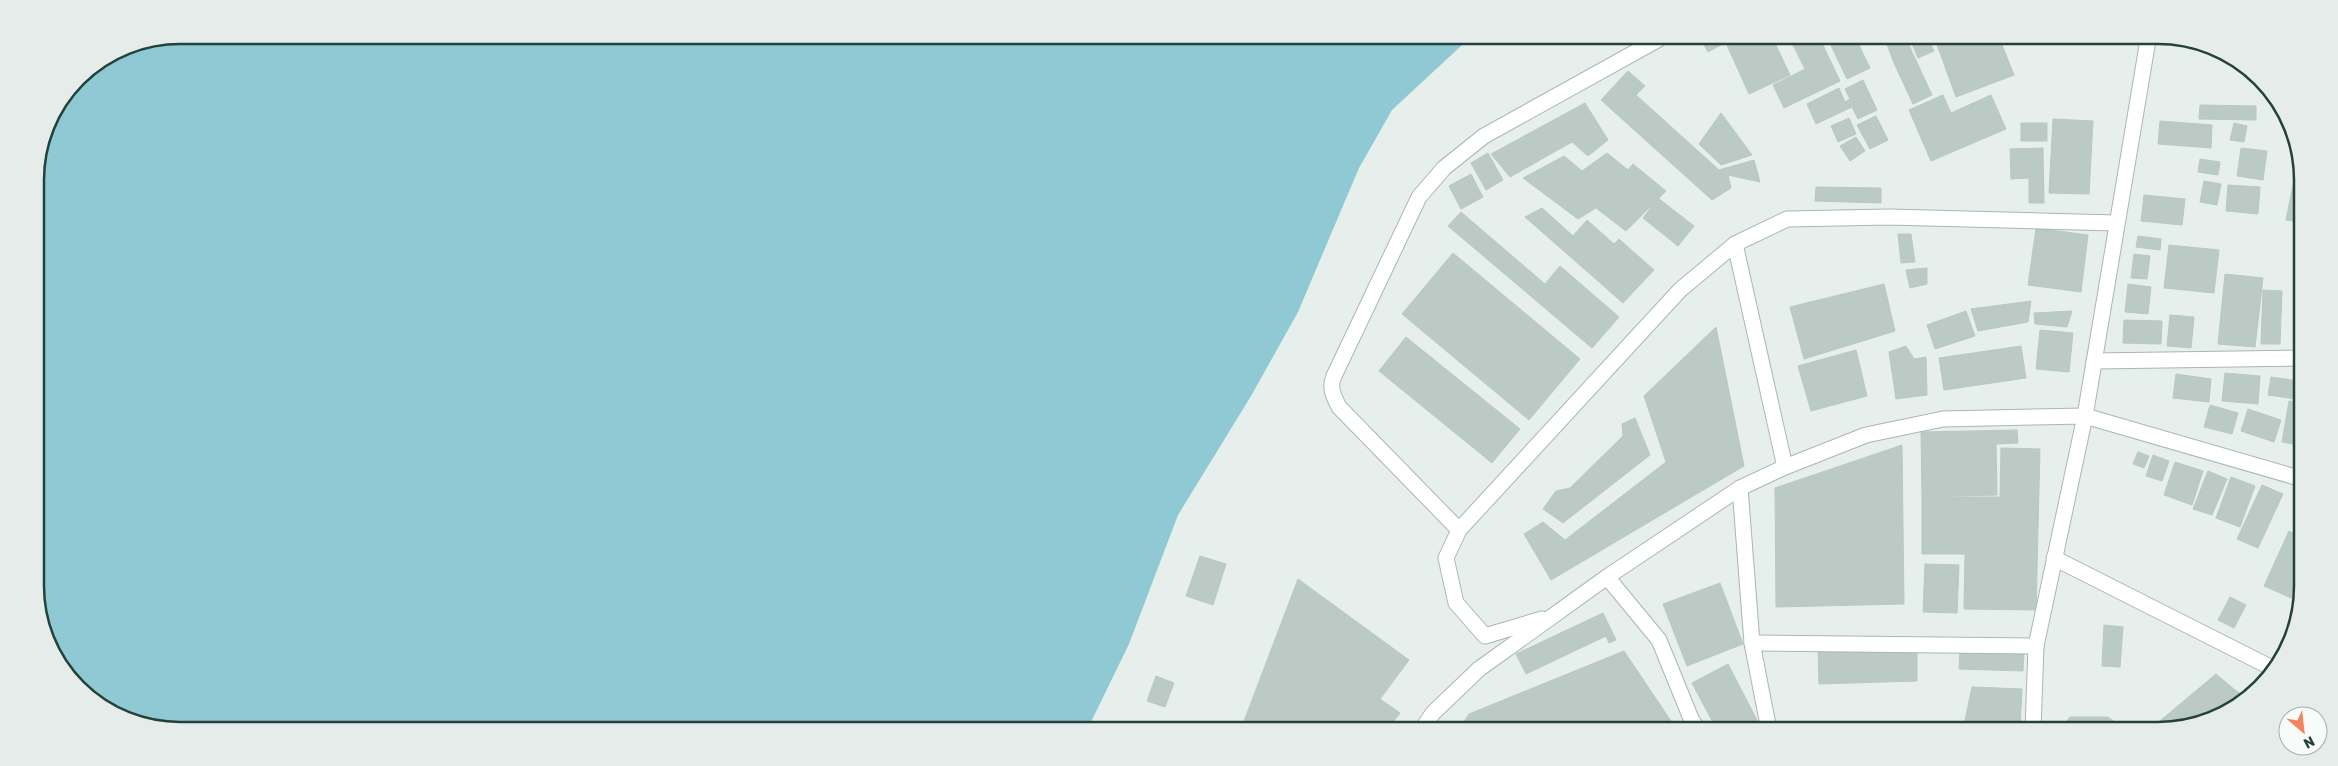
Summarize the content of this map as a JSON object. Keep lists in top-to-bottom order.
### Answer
{
  "north": "bottom right"
}
